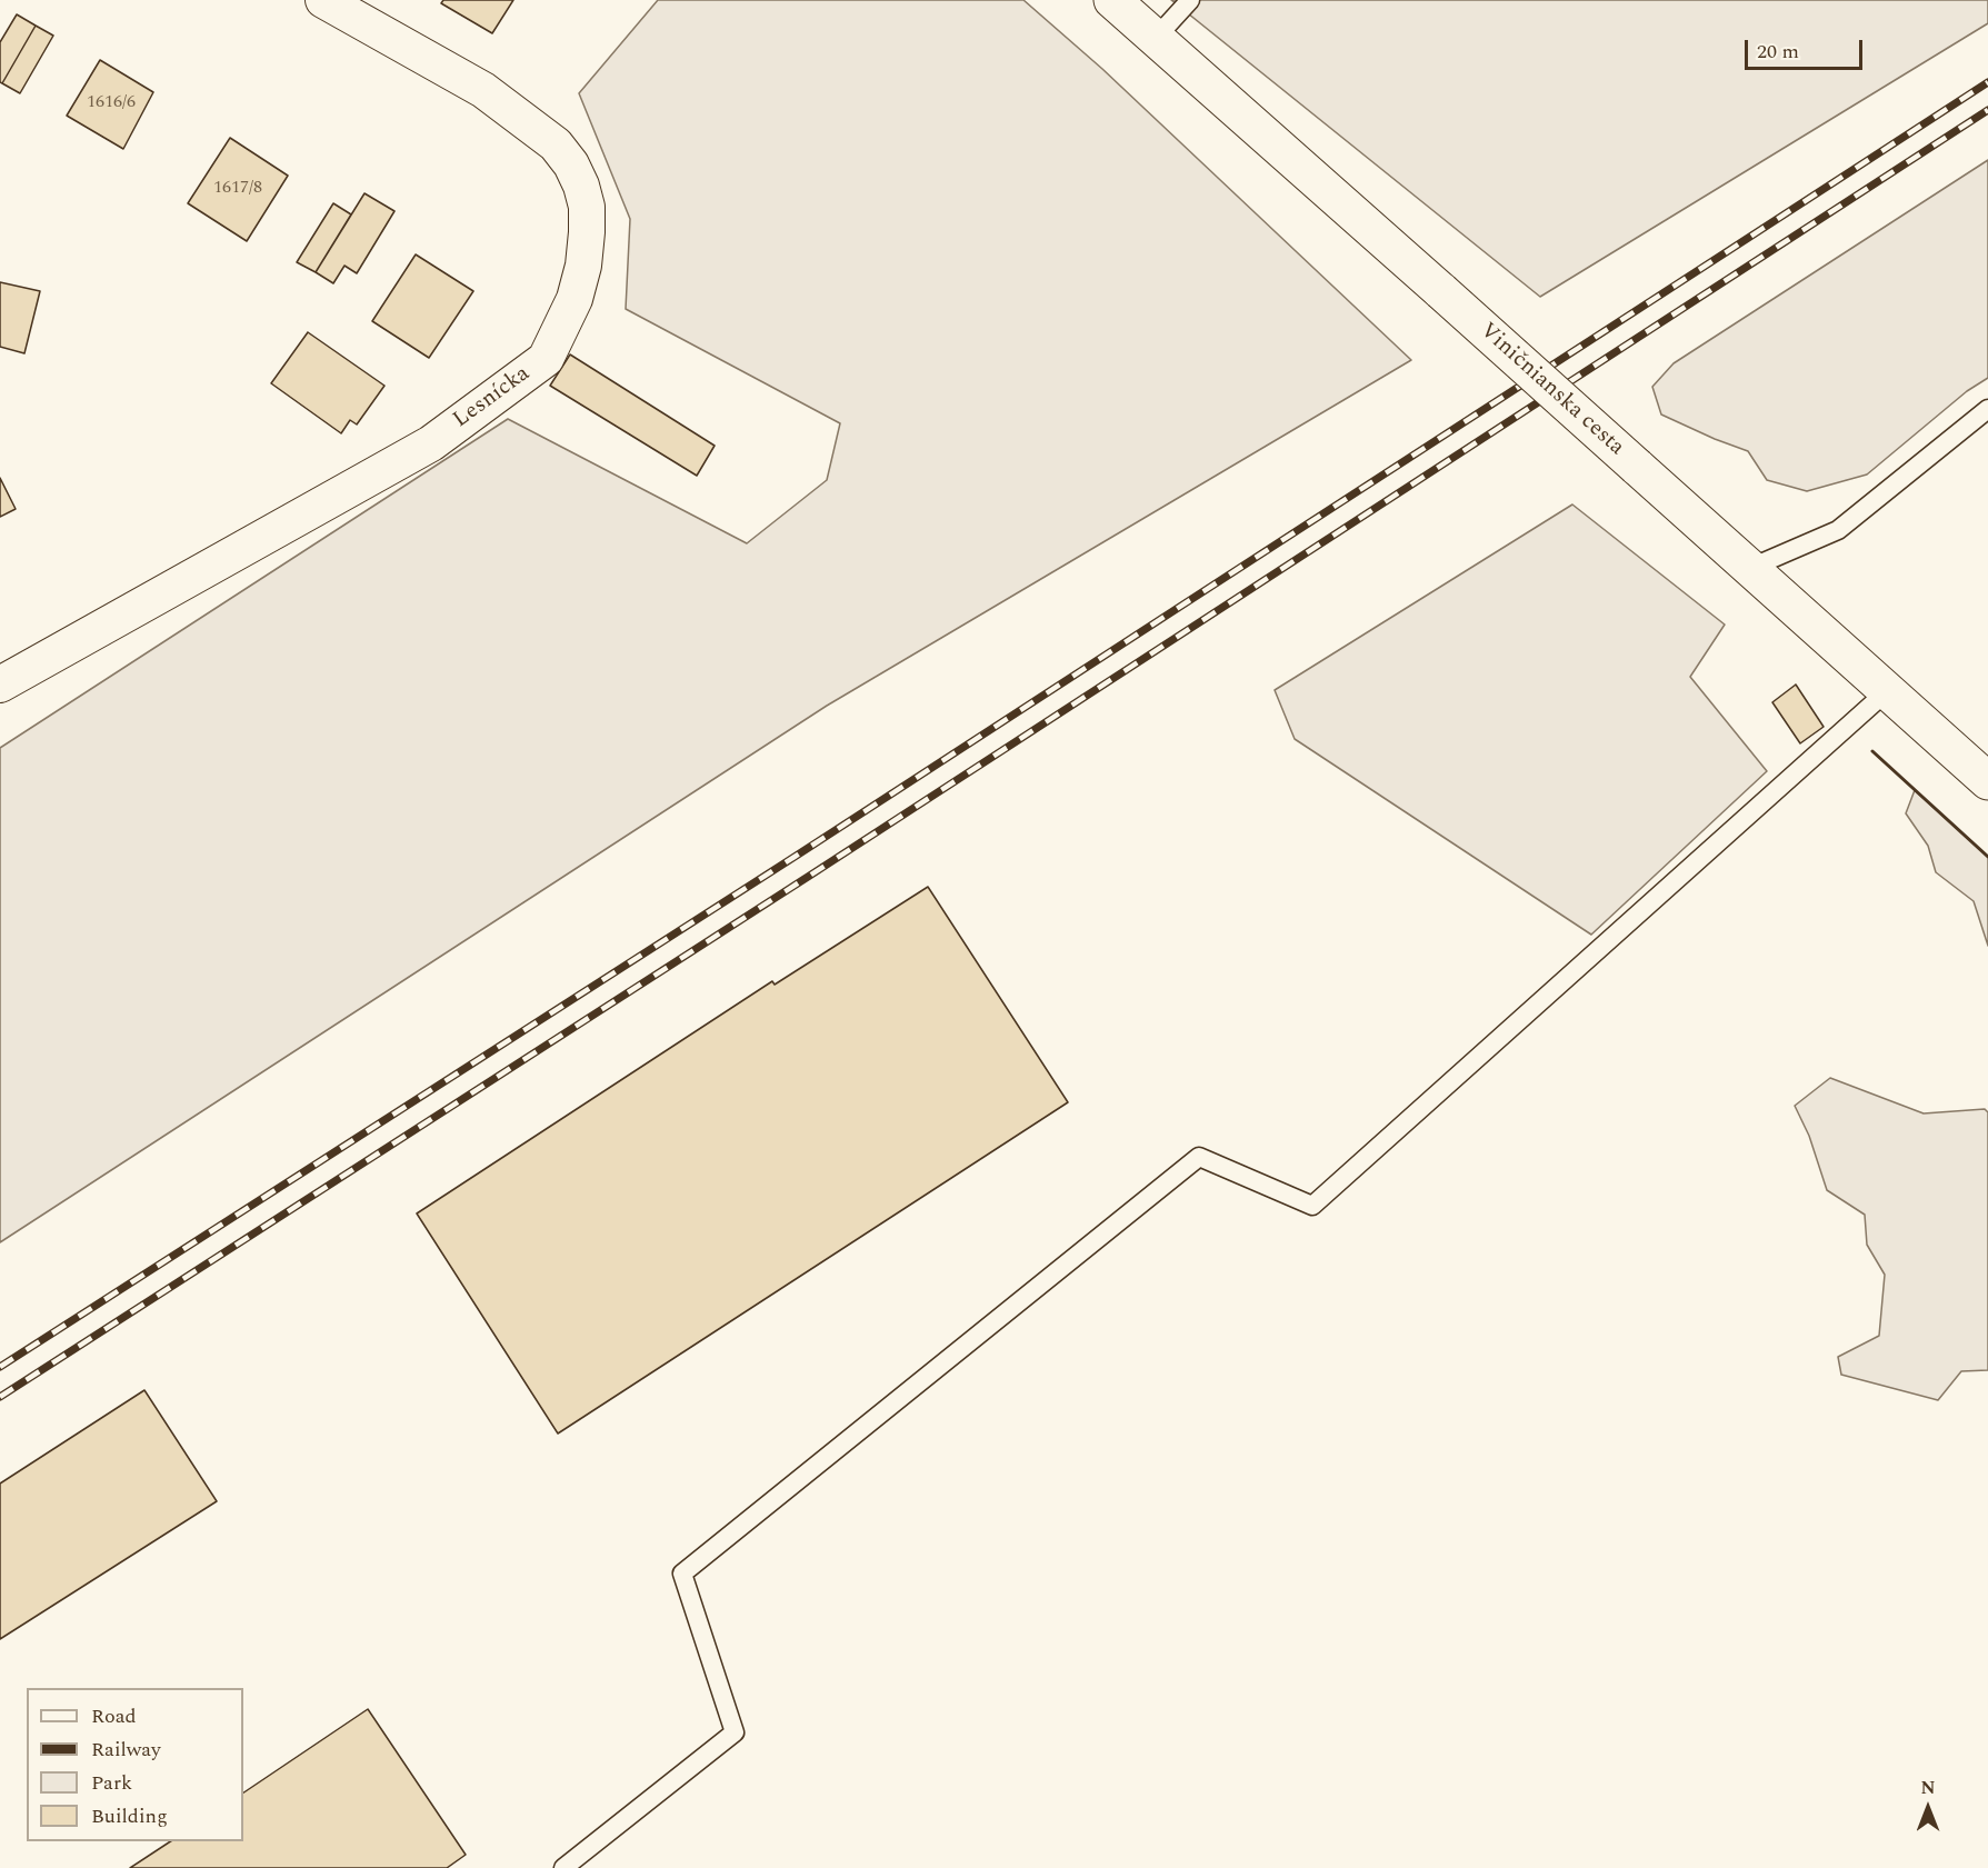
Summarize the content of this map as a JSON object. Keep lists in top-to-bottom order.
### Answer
{
  "streets": {
    "main road": ["Viničnianska cesta"],
    "street": ["Lesnícka"]
  },
  "house_numbers": ["1616/6", "1617/8"],
  "legend": [
    "Road",
    "Railway",
    "Park",
    "Building"
  ],
  "scale_bar": "20 m",
  "north": "top"
}
